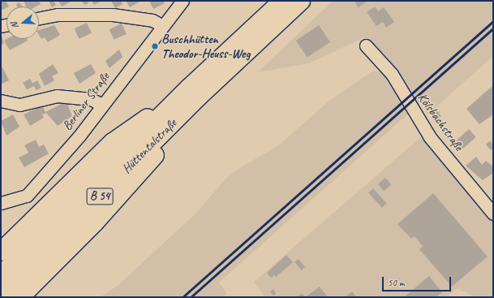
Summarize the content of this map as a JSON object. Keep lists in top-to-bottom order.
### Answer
{
  "streets": {
    "highway": ["Hüttentalstraße", "B 54"],
    "street": ["Berliner Straße", "Kölsbachstraße"]
  },
  "places": ["Buschhütten Theodor-Heuss-Weg"],
  "scale_bar": "50 m",
  "north": "left"
}
